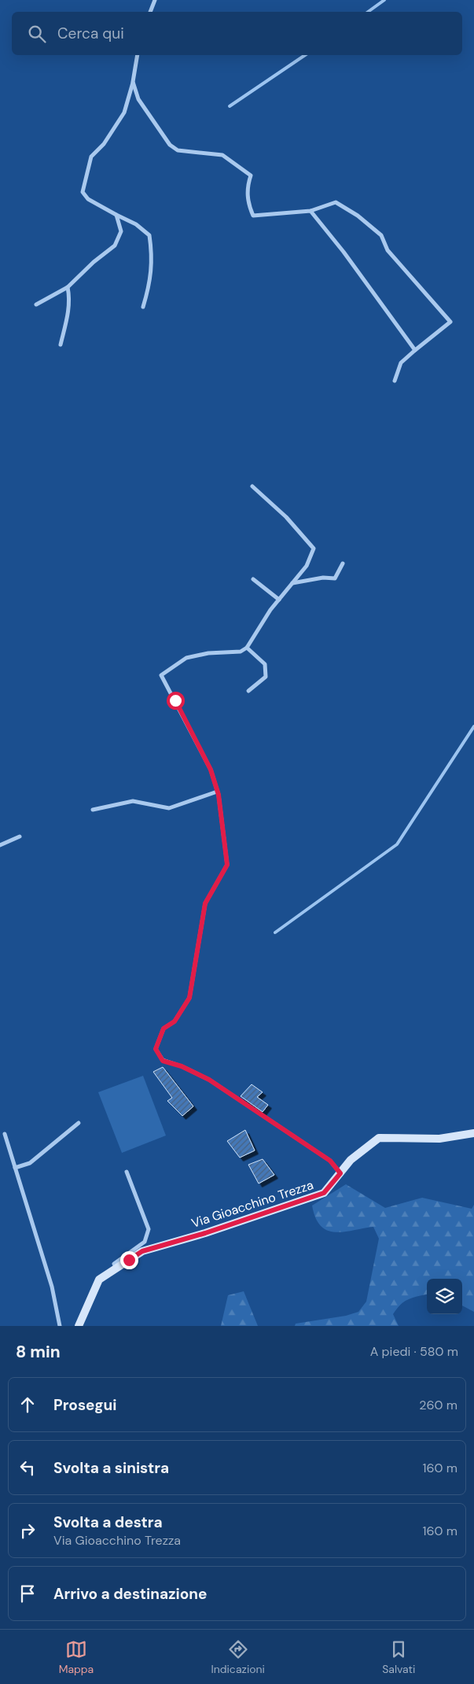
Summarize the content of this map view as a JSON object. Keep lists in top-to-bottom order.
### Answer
{
  "streets": {
    "street": ["Via Gioacchino Trezza"]
  },
  "page": {
    "search": "Cerca qui",
    "heading": ["8 min", "A piedi · 580 m"],
    "list": [
      ["Prosegui", "260 m"],
      ["Svolta a sinistra", "160 m"],
      ["Svolta a destra", "Via Gioacchino Trezza", "160 m"],
      "Arrivo a destinazione"
    ],
    "nav": ["Mappa", "Indicazioni", "Salvati"]
  }
}
